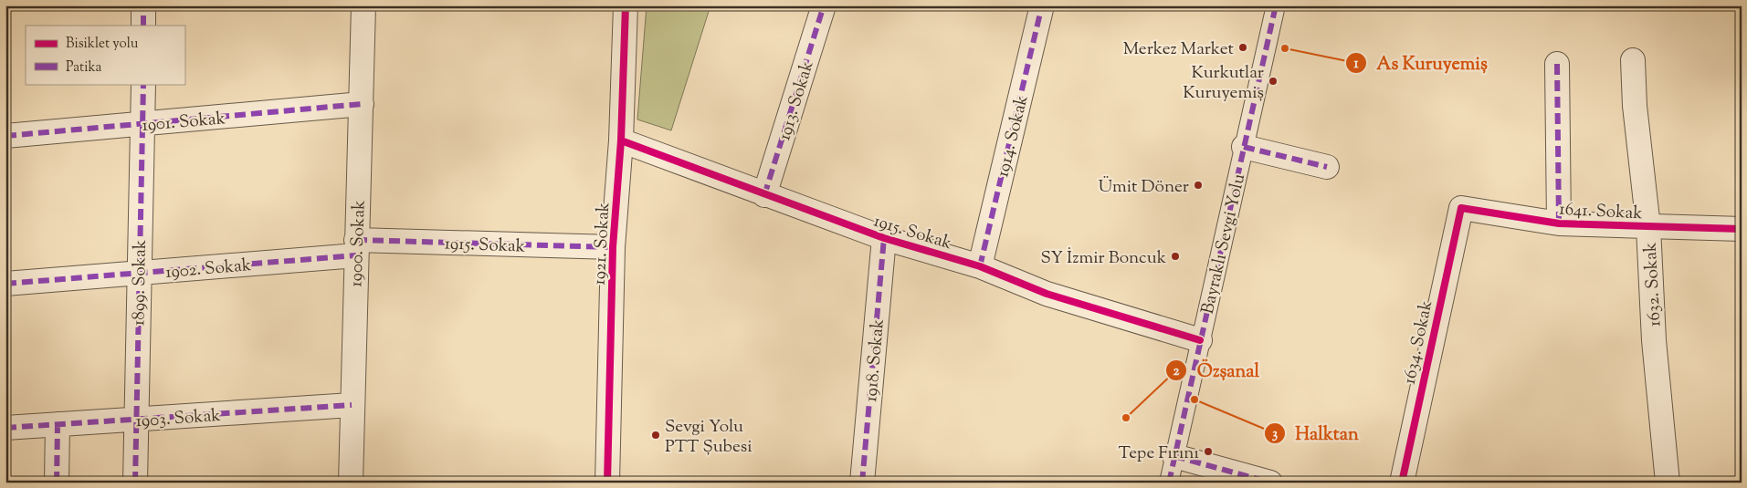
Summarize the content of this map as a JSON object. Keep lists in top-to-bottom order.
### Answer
{
  "streets": {
    "street": [
      "1913. Sokak",
      "1901. Sokak",
      "1914. Sokak",
      "1641. Sokak",
      "1915. Sokak",
      "1900. Sokak",
      "1921. Sokak",
      "Bayraklı Sevgi Yolu",
      "1902. Sokak",
      "1899. Sokak",
      "1632. Sokak",
      "1634. Sokak",
      "1918. Sokak",
      "1903. Sokak"
    ]
  },
  "crossings": [
    ["1913. Sokak", "1915. Sokak"],
    ["1901. Sokak", "1900. Sokak"],
    ["1901. Sokak", "1899. Sokak"],
    ["1914. Sokak", "1915. Sokak"],
    ["1641. Sokak", "1632. Sokak"],
    ["1641. Sokak", "1634. Sokak"],
    ["1915. Sokak", "1900. Sokak"],
    ["1915. Sokak", "1921. Sokak"],
    ["1915. Sokak", "Bayraklı Sevgi Yolu"],
    ["1915. Sokak", "1902. Sokak"],
    ["1915. Sokak", "1918. Sokak"],
    ["1900. Sokak", "1902. Sokak"],
    ["1900. Sokak", "1903. Sokak"],
    ["1902. Sokak", "1899. Sokak"],
    ["1899. Sokak", "1903. Sokak"]
  ],
  "places": [
    "Merkez Market",
    "As Kuruyemiş",
    "Kurkutlar Kuruyemiş",
    "Ümit Döner",
    "SY İzmir Boncuk",
    "Halktan",
    "Özşanal",
    "Sevgi Yolu PTT Şubesi",
    "Tepe Fırını"
  ],
  "legend": ["Bisiklet yolu", "Patika"]
}
